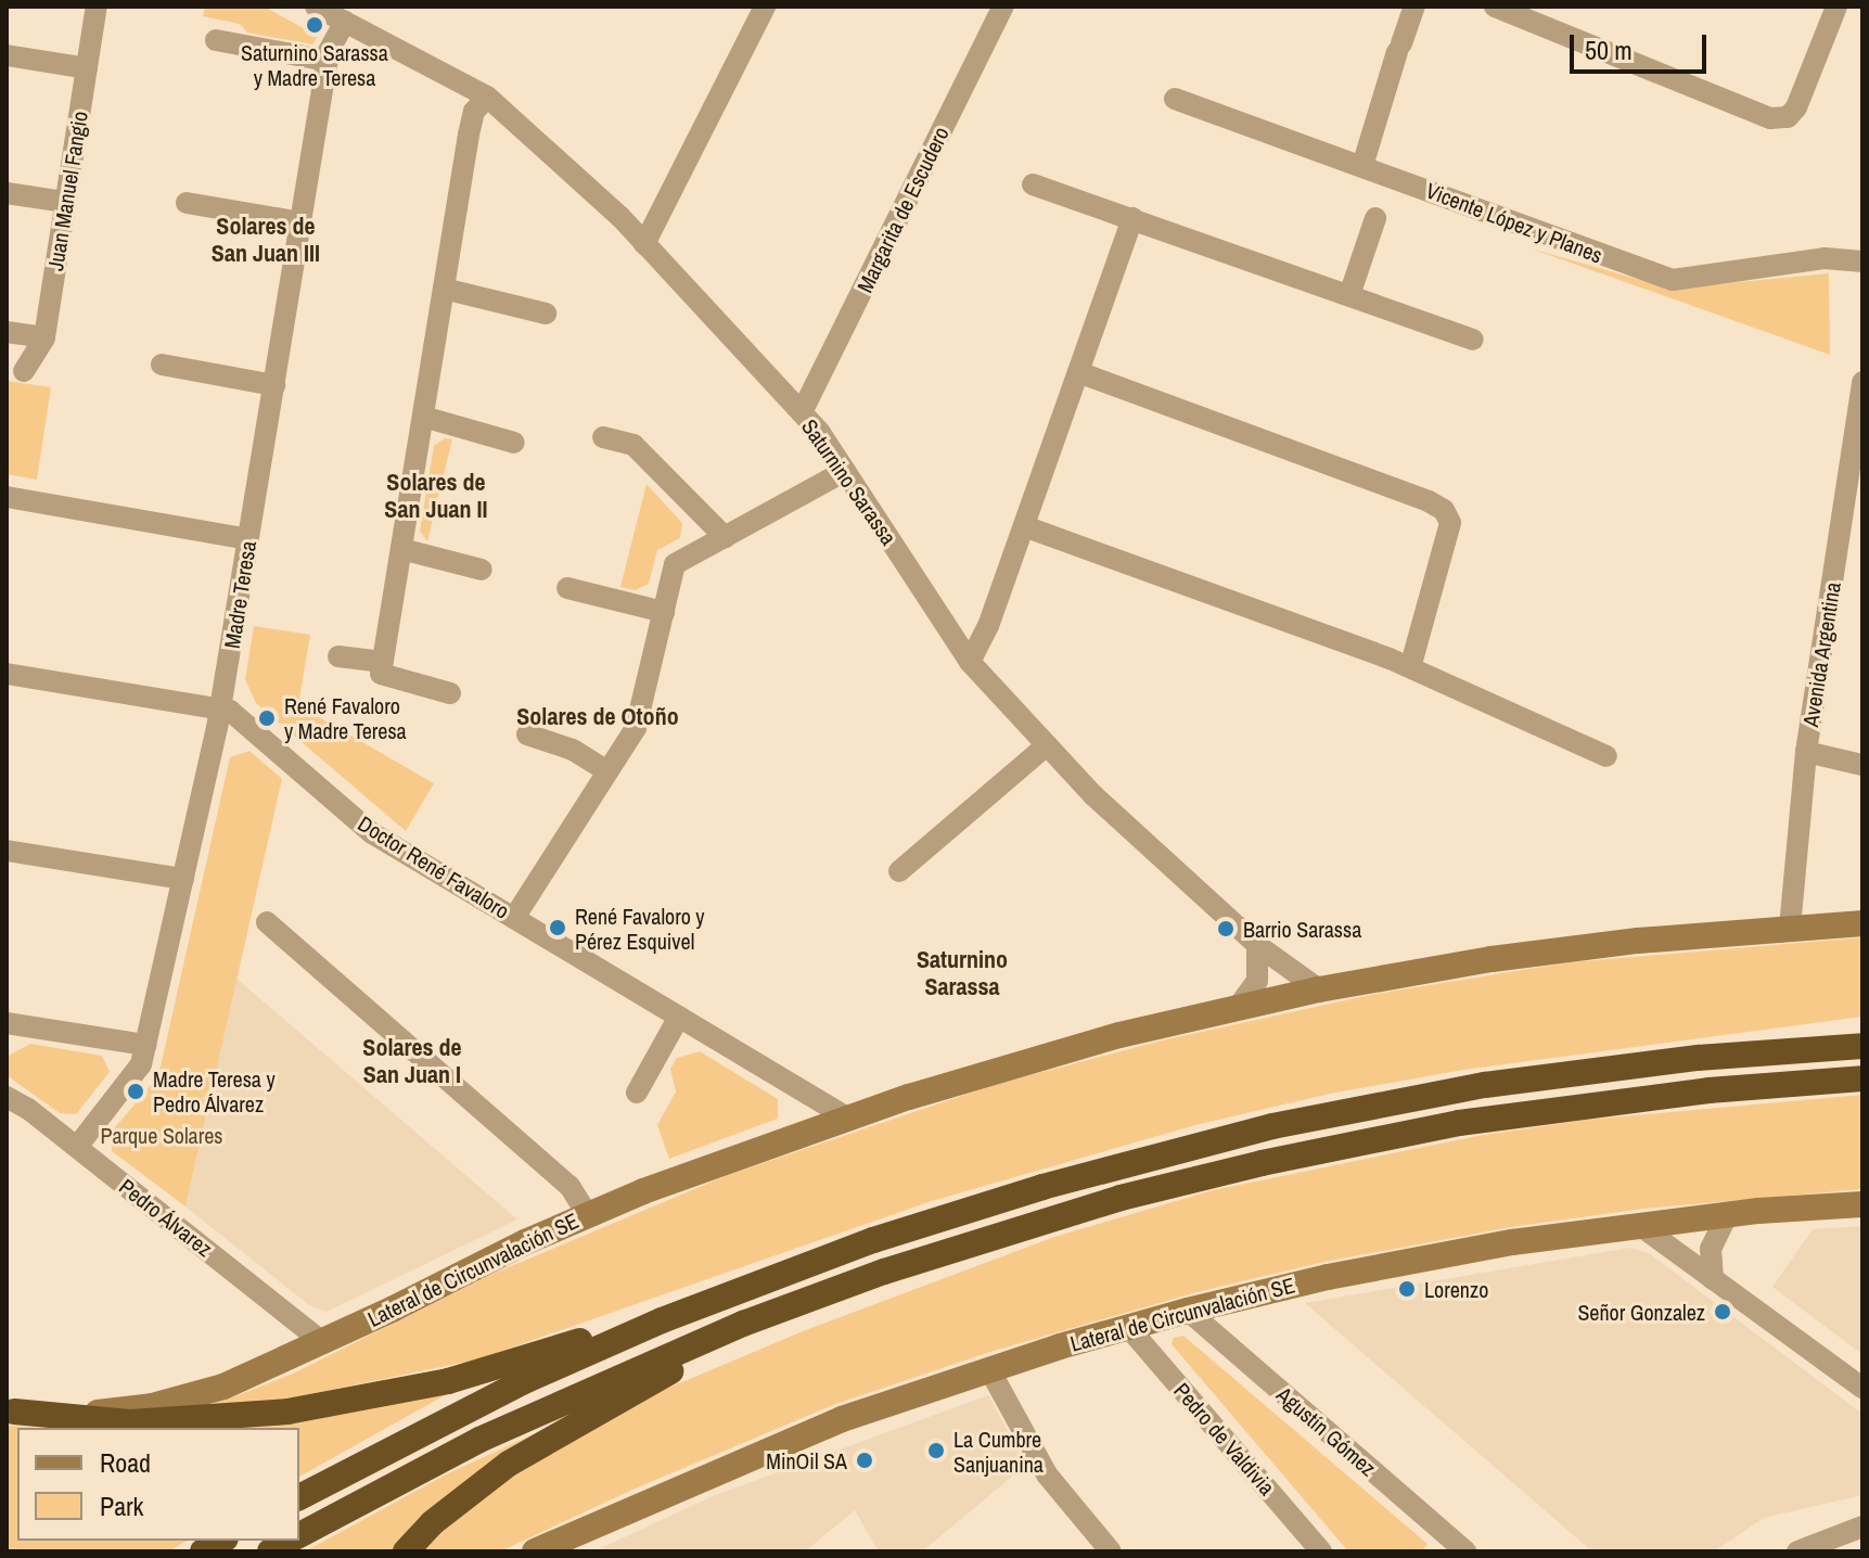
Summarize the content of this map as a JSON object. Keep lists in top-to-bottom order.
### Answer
{
  "streets": {
    "street": [
      "Juan Manuel Fangio",
      "Margarita de Escudero",
      "Vicente López y Planes",
      "Saturnino Sarassa",
      "Madre Teresa",
      "Avenida Argentina",
      "Doctor René Favaloro",
      "Pedro Álvarez",
      "Lateral de Circunvalación SE",
      "Agustín Gómez",
      "Pedro de Valdivia"
    ]
  },
  "crossings": [
    ["Margarita de Escudero", "Saturnino Sarassa"],
    ["Saturnino Sarassa", "Madre Teresa"],
    ["Saturnino Sarassa", "Lateral de Circunvalación SE"],
    ["Madre Teresa", "Doctor René Favaloro"],
    ["Madre Teresa", "Pedro Álvarez"],
    ["Avenida Argentina", "Lateral de Circunvalación SE"],
    ["Doctor René Favaloro", "Lateral de Circunvalación SE"],
    ["Pedro Álvarez", "Lateral de Circunvalación SE"],
    ["Lateral de Circunvalación SE", "Agustín Gómez"],
    ["Lateral de Circunvalación SE", "Pedro de Valdivia"]
  ],
  "districts": [
    "Solares de San Juan III",
    "Solares de San Juan II",
    "Solares de Otoño",
    "Saturnino Sarassa",
    "Solares de San Juan I"
  ],
  "parks": ["Parque Solares"],
  "places": [
    "Saturnino Sarassa y Madre Teresa",
    "René Favaloro y Madre Teresa",
    "René Favaloro y Pérez Esquivel",
    "Barrio Sarassa",
    "Madre Teresa y Pedro Álvarez",
    "Lorenzo",
    "Señor Gonzalez",
    "La Cumbre Sanjuanina",
    "MinOil SA"
  ],
  "legend": ["Road", "Park"],
  "scale_bar": "50 m"
}
